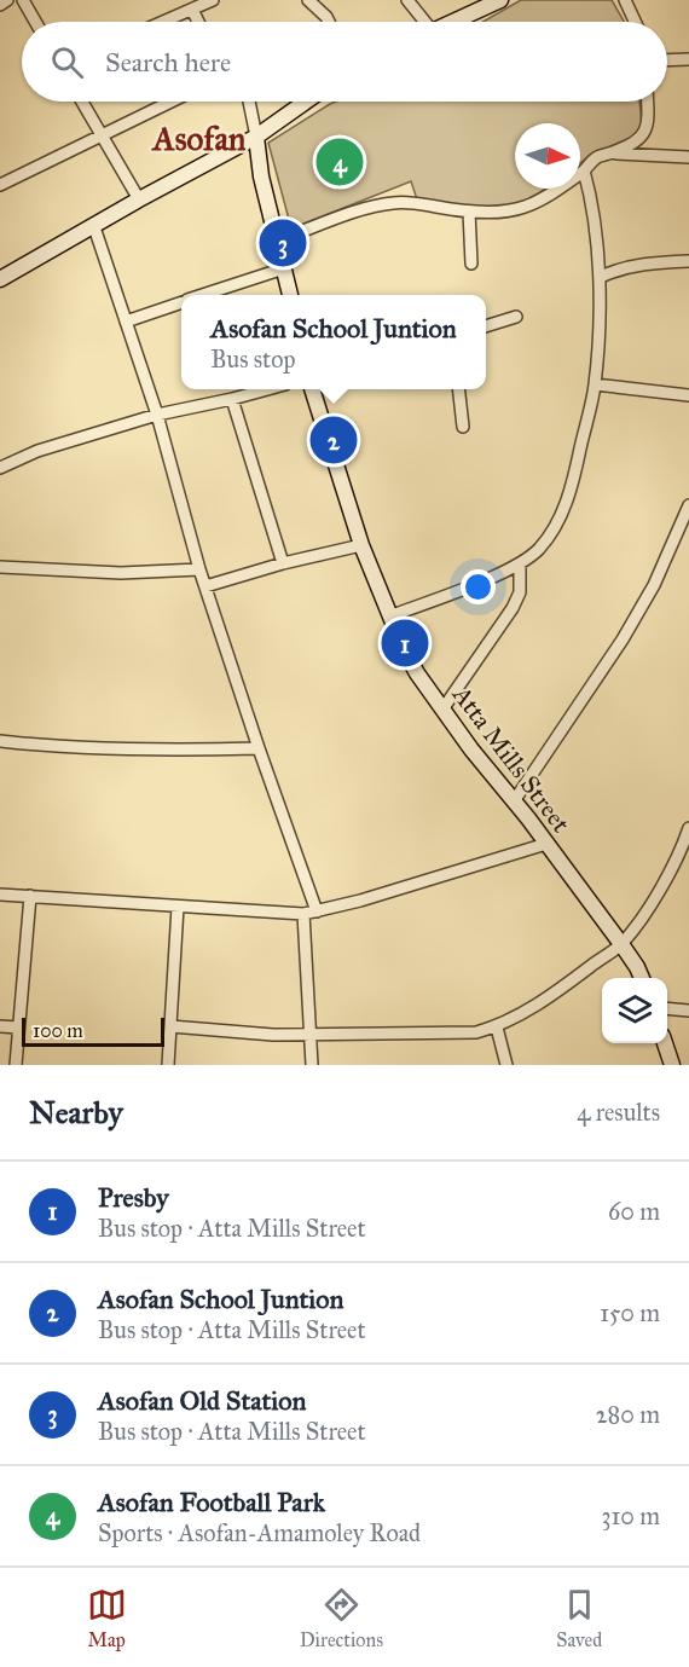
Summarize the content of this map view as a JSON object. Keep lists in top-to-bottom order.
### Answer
{
  "streets": {
    "main road": ["Atta Mills Street"]
  },
  "districts": ["Asofan"],
  "scale_bar": "100 m",
  "north": "right",
  "page": {
    "search": "Search here",
    "pins": [
      "4",
      "3",
      "2",
      "1"
    ],
    "popup": ["Asofan School Juntion", "Bus stop"],
    "scale": "100 m",
    "heading": ["Nearby", "4 results"],
    "list": [
      {
        "mark": "1",
        "name": "Presby",
        "note": "Bus stop · Atta Mills Street",
        "value": "60 m"
      },
      {
        "mark": "2",
        "name": "Asofan School Juntion",
        "note": "Bus stop · Atta Mills Street",
        "value": "150 m"
      },
      {
        "mark": "3",
        "name": "Asofan Old Station",
        "note": "Bus stop · Atta Mills Street",
        "value": "280 m"
      },
      {
        "mark": "4",
        "name": "Asofan Football Park",
        "note": "Sports · Asofan-Amamoley Road",
        "value": "310 m"
      }
    ],
    "nav": ["Map", "Directions", "Saved"]
  }
}
